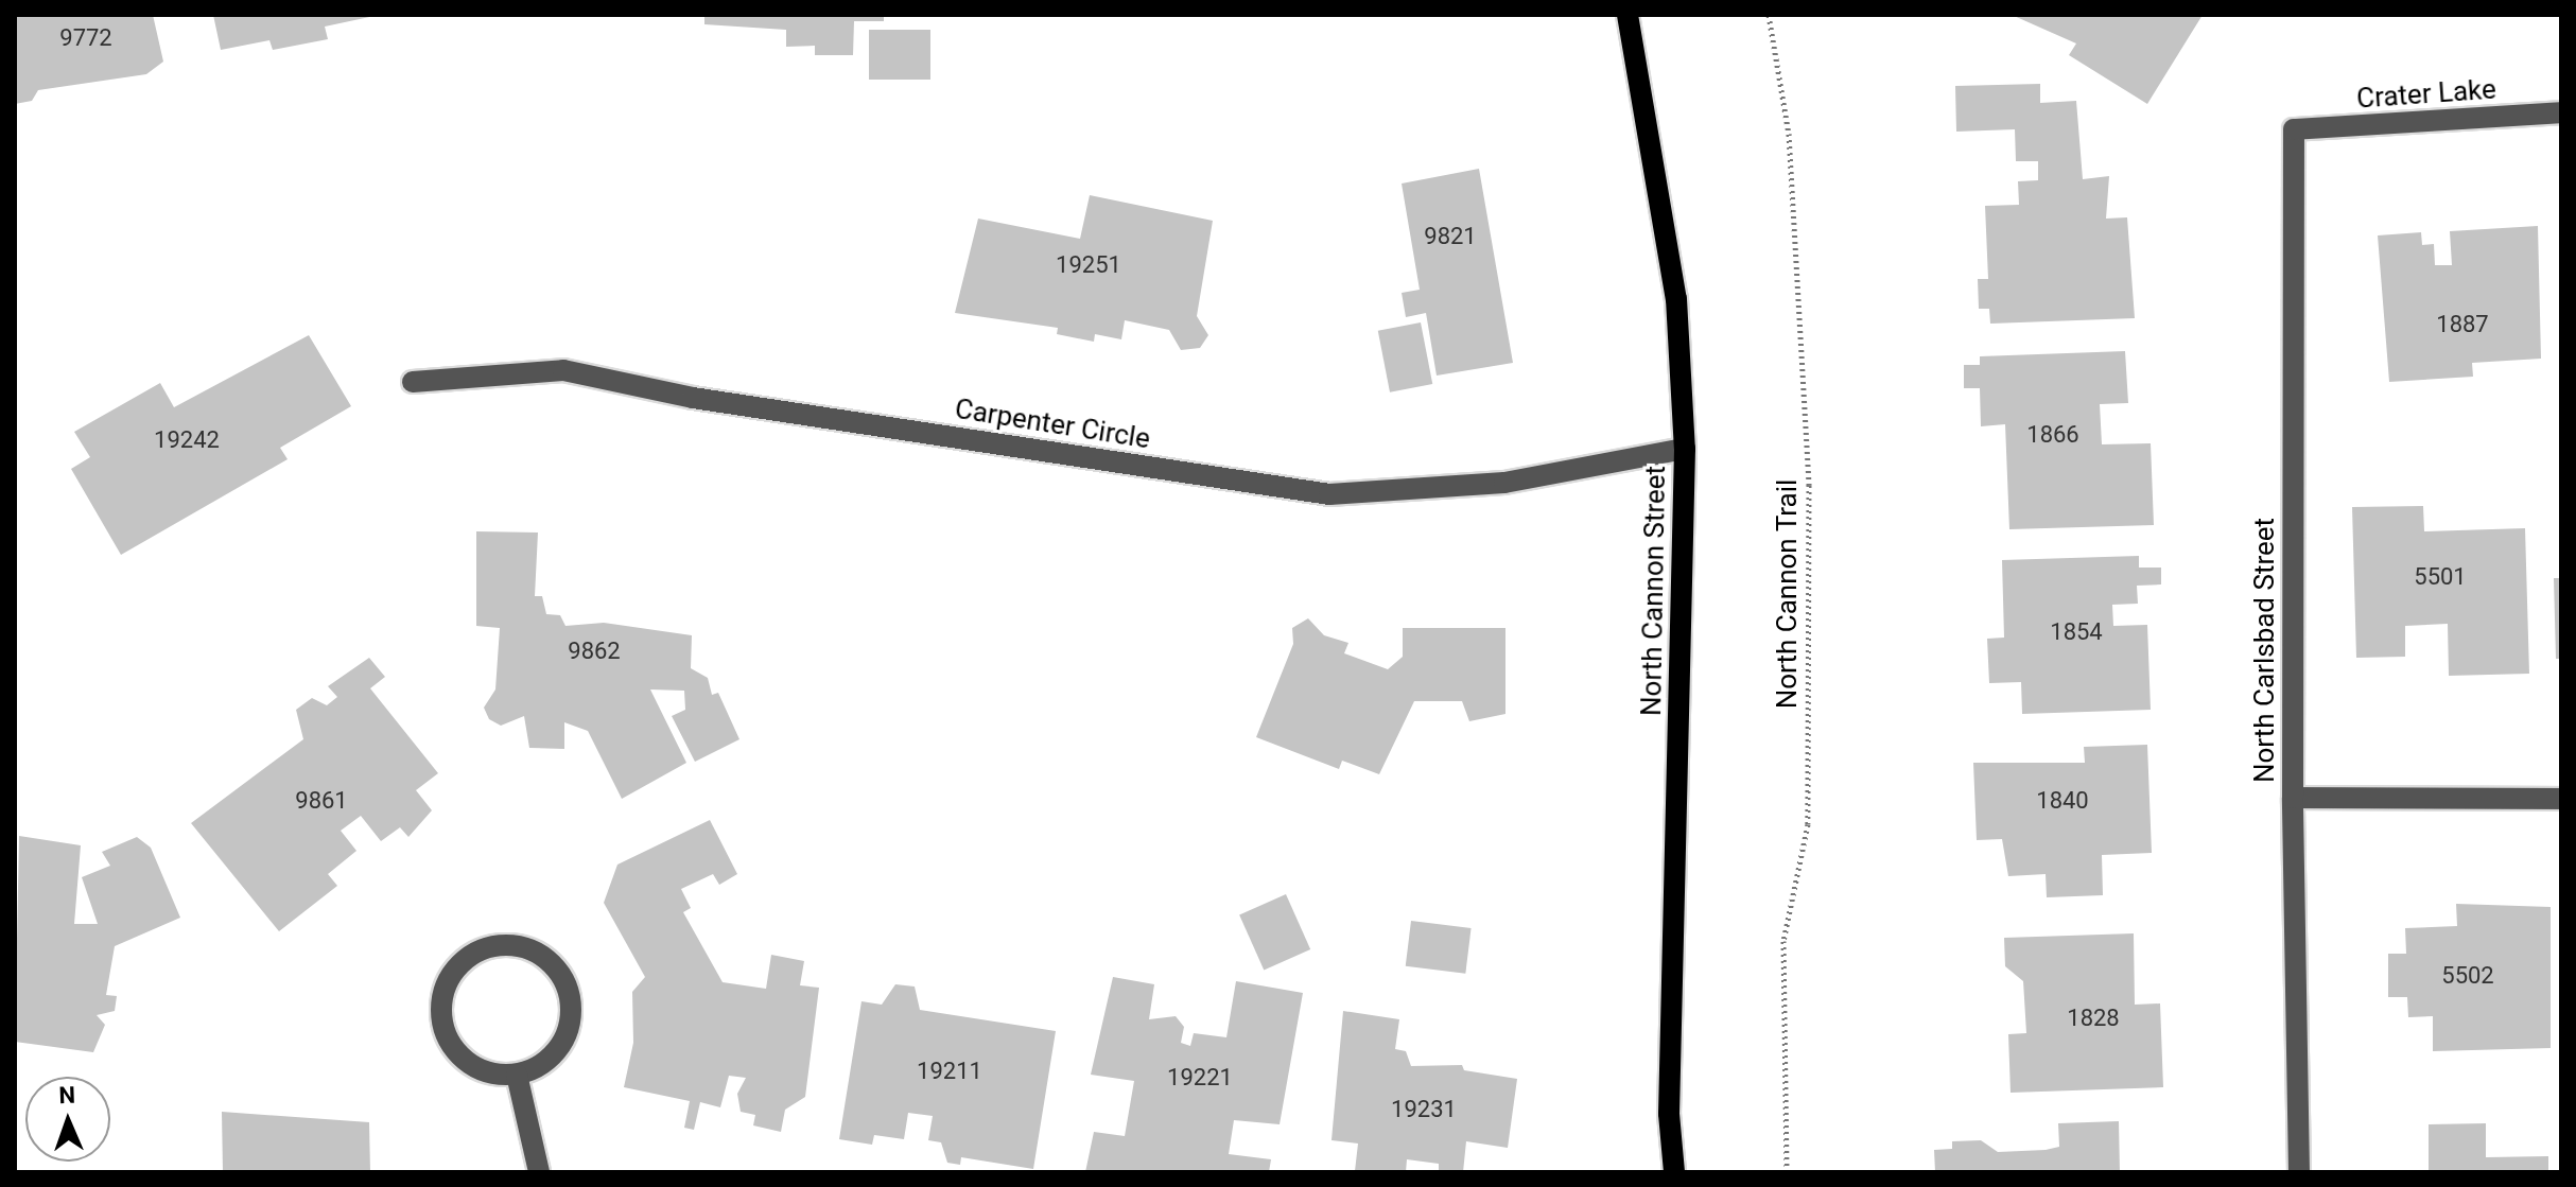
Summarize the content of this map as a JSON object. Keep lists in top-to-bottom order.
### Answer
{
  "streets": {
    "main road": ["North Cannon Street"],
    "street": ["Crater Lake", "Carpenter Circle", "North Carlsbad Street"],
    "path": ["North Cannon Trail"]
  },
  "crossings": [
    ["Crater Lake", "North Carlsbad Street"],
    ["Carpenter Circle", "North Cannon Street"]
  ],
  "house_numbers": [
    "9772",
    "9821",
    "19251",
    "1887",
    "1866",
    "19242",
    "5501",
    "1854",
    "9862",
    "9861",
    "1840",
    "5502",
    "1828",
    "19211",
    "19221",
    "19231"
  ],
  "north": "top"
}
